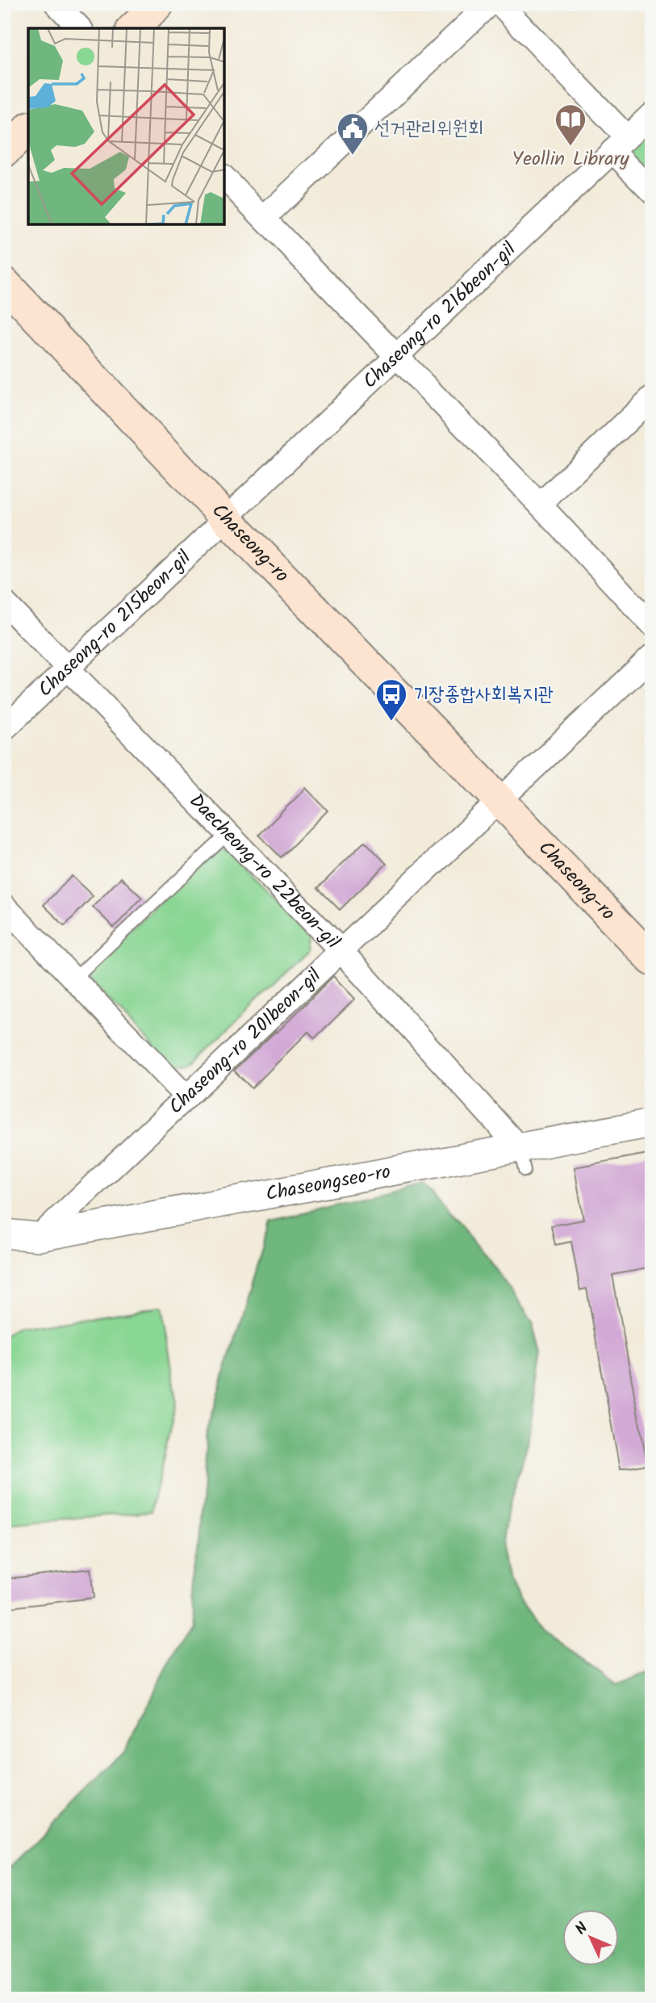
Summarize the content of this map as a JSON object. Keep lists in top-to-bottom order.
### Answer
{
  "streets": {
    "main road": ["Chaseong-ro"],
    "street": [
      "Chaseong-ro 216beon-gil",
      "Chaseong-ro 215beon-gil",
      "Daecheong-ro 22beon-gil",
      "Chaseong-ro 201beon-gil",
      "Chaseongseo-ro"
    ]
  },
  "crossings": [
    ["Chaseong-ro 216beon-gil", "Chaseong-ro"],
    ["Chaseong-ro 216beon-gil", "Chaseong-ro 215beon-gil"],
    ["Chaseong-ro", "Chaseong-ro 215beon-gil"],
    ["Chaseong-ro", "Chaseong-ro 201beon-gil"],
    ["Chaseong-ro 215beon-gil", "Daecheong-ro 22beon-gil"],
    ["Daecheong-ro 22beon-gil", "Chaseong-ro 201beon-gil"],
    ["Daecheong-ro 22beon-gil", "Chaseongseo-ro"],
    ["Chaseong-ro 201beon-gil", "Chaseongseo-ro"]
  ],
  "places": {
    "library": ["Yeollin Library"],
    "public building": ["선거관리위원회"],
    "bus stop": ["기장종합사회복지관"]
  },
  "north": "top left"
}
